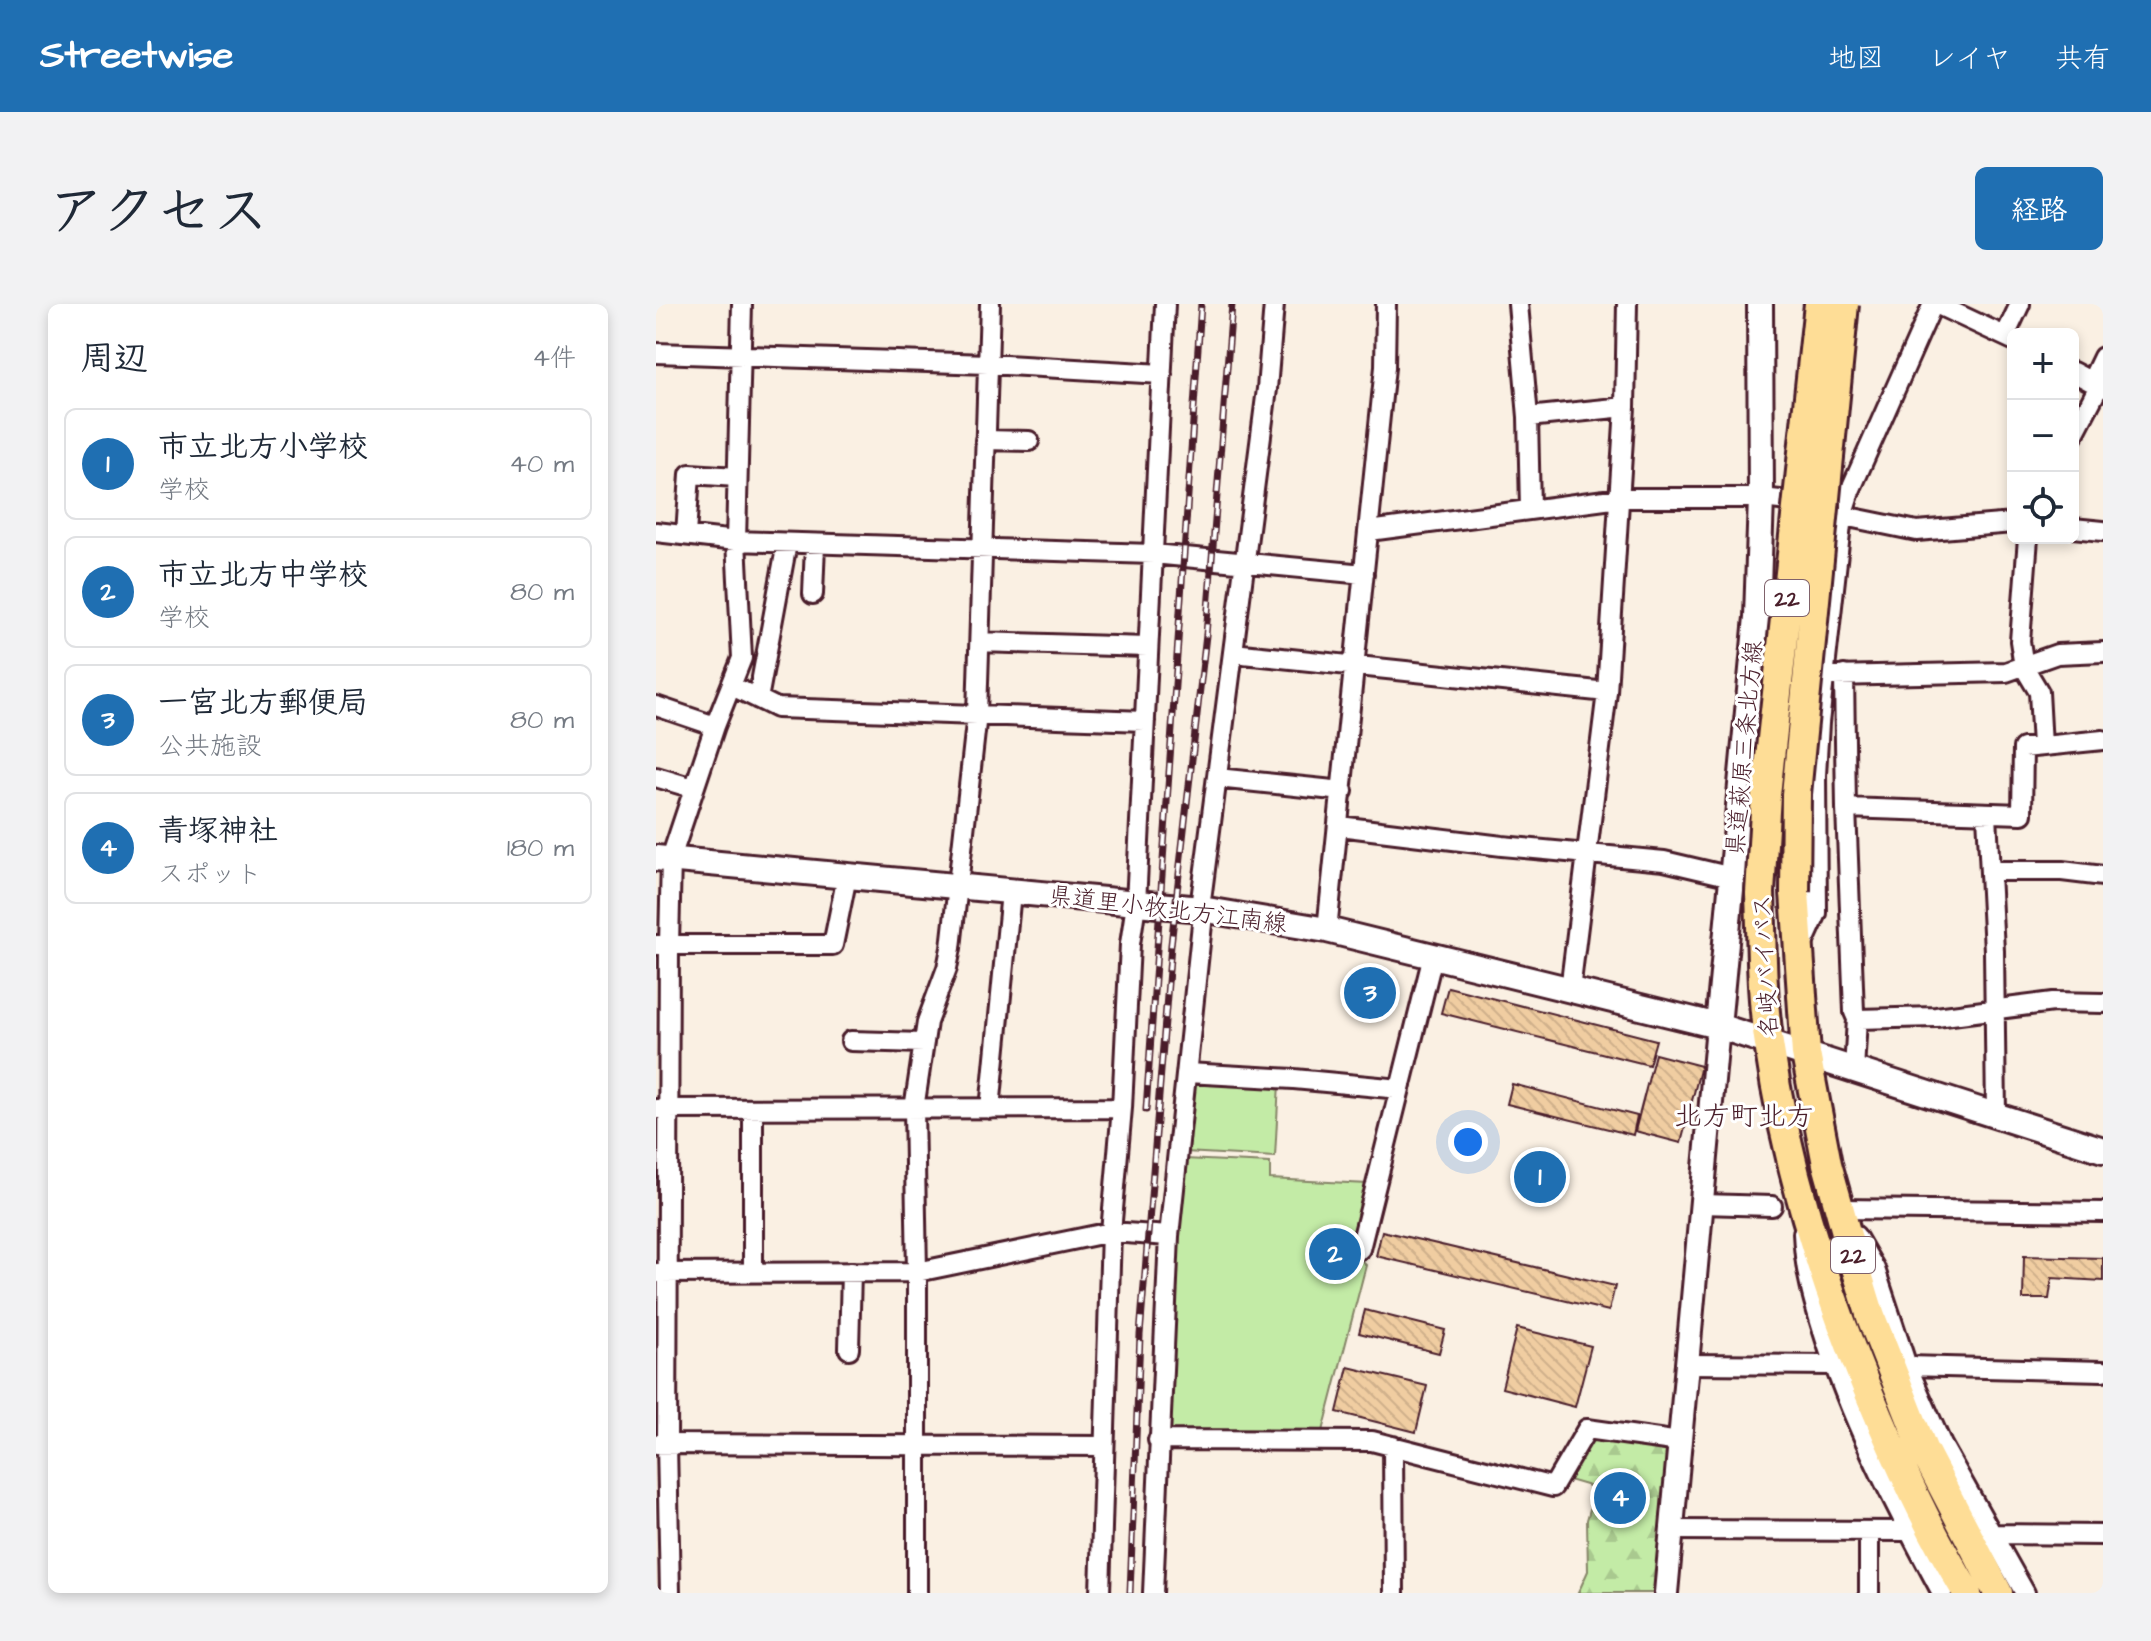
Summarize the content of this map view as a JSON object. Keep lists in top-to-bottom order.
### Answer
{
  "streets": {
    "highway": ["22", "名岐バイパス"],
    "main road": ["県道萩原三条北方線", "県道里小牧北方江南線"]
  },
  "crossings": [
    ["県道萩原三条北方線", "県道里小牧北方江南線"]
  ],
  "districts": ["北方町北方"],
  "page": {
    "header": "Streetwise",
    "nav": ["地図", "レイヤ", "共有"],
    "title": "アクセス",
    "buttons": "経路",
    "heading": ["周辺", "4件"],
    "map_buttons": ["+", "−"],
    "list": [
      {
        "mark": "1",
        "name": "市立北方小学校",
        "note": "学校",
        "value": "40 m"
      },
      {
        "mark": "2",
        "name": "市立北方中学校",
        "note": "学校",
        "value": "80 m"
      },
      {
        "mark": "3",
        "name": "一宮北方郵便局",
        "note": "公共施設",
        "value": "80 m"
      },
      {
        "mark": "4",
        "name": "青塚神社",
        "note": "スポット",
        "value": "180 m"
      }
    ],
    "pins": [
      "3",
      "1",
      "2",
      "4"
    ]
  }
}
